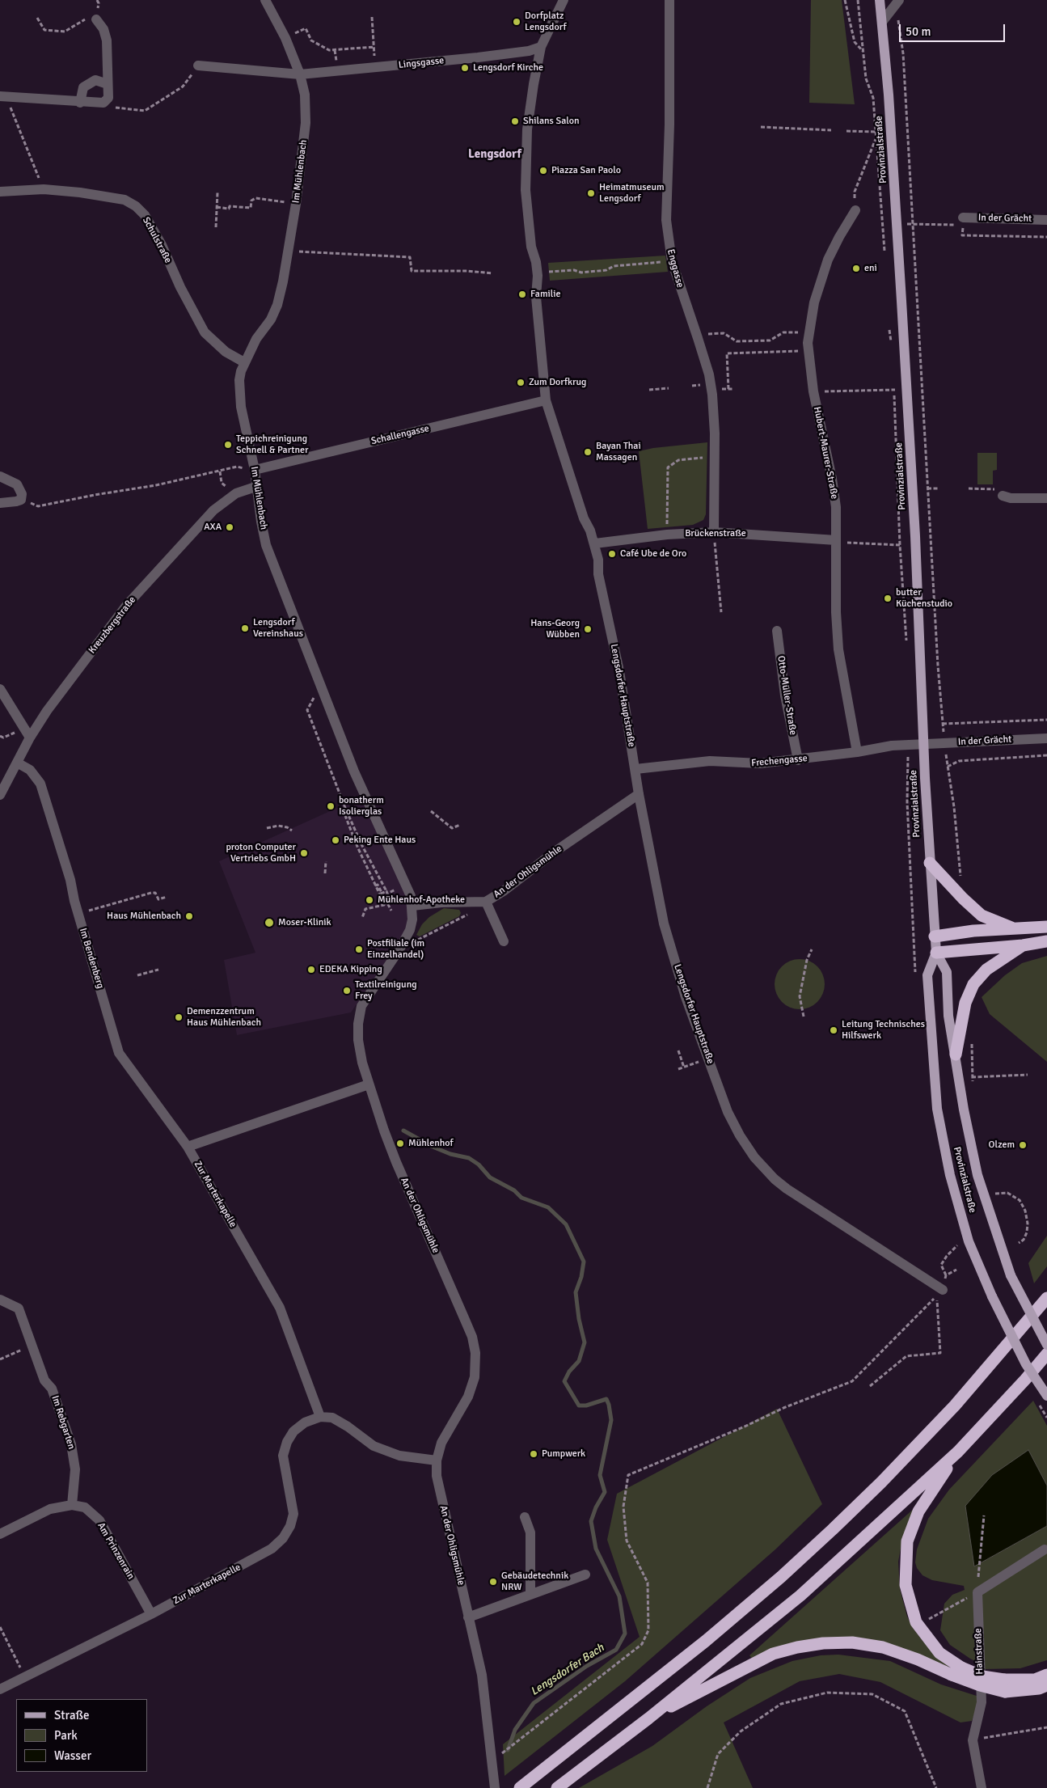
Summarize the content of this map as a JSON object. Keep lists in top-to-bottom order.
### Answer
{
  "streets": {
    "main road": ["Provinzialstraße"],
    "street": [
      "Lingsgasse",
      "Im Mühlenbach",
      "In der Grächt",
      "Schulstraße",
      "Enggasse",
      "Schallengasse",
      "Hubert-Maurer-Straße",
      "Brückenstraße",
      "Kreuzbergstraße",
      "Lengsdorfer Hauptstraße",
      "Otto-Müller-Straße",
      "Frechengasse",
      "An der Ohligsmühle",
      "Im Bendenberg",
      "Zur Marterkapelle",
      "Im Rebgarten",
      "Am Prinzenrain",
      "Hainstraße"
    ]
  },
  "crossings": [
    ["Lingsgasse", "Im Mühlenbach"],
    ["Lingsgasse", "Lengsdorfer Hauptstraße"],
    ["Provinzialstraße", "In der Grächt"],
    ["Provinzialstraße", "Frechengasse"],
    ["Im Mühlenbach", "Schulstraße"],
    ["Im Mühlenbach", "Schallengasse"],
    ["Im Mühlenbach", "Kreuzbergstraße"],
    ["Im Mühlenbach", "An der Ohligsmühle"],
    ["In der Grächt", "Frechengasse"],
    ["Enggasse", "Brückenstraße"],
    ["Schallengasse", "Lengsdorfer Hauptstraße"],
    ["Hubert-Maurer-Straße", "Brückenstraße"],
    ["Hubert-Maurer-Straße", "Frechengasse"],
    ["Brückenstraße", "Lengsdorfer Hauptstraße"],
    ["Kreuzbergstraße", "Im Bendenberg"],
    ["Lengsdorfer Hauptstraße", "Frechengasse"],
    ["Lengsdorfer Hauptstraße", "An der Ohligsmühle"],
    ["Otto-Müller-Straße", "Frechengasse"],
    ["Im Bendenberg", "Zur Marterkapelle"],
    ["Zur Marterkapelle", "Am Prinzenrain"],
    ["Im Rebgarten", "Am Prinzenrain"]
  ],
  "districts": ["Lengsdorf"],
  "water": ["Lengsdorfer Bach"],
  "places": [
    "Dorfplatz Lengsdorf",
    "Lengsdorf Kirche",
    "Shilans Salon",
    "Piazza San Paolo",
    "Heimatmuseum Lengsdorf",
    "eni",
    "Familie",
    "Zum Dorfkrug",
    "Teppichreinigung Schnell & Partner",
    "Bayan Thai Massagen",
    "AXA",
    "Café Ube de Oro",
    "butter Küchenstudio",
    "Lengsdorf Vereinshaus",
    "Hans-Georg Wübben",
    "bonatherm Isolierglas",
    "Peking Ente Haus",
    "proton Computer Vertriebs GmbH",
    "Mühlenhof-Apotheke",
    "Haus Mühlenbach",
    "Moser-Klinik",
    "Postfiliale (im Einzelhandel)",
    "EDEKA Kipping",
    "Textilreinigung Frey",
    "Demenzzentrum Haus Mühlenbach",
    "Leitung Technisches Hilfswerk",
    "Mühlenhof",
    "Olzem",
    "Pumpwerk",
    "Gebäudetechnik NRW"
  ],
  "legend": ["Straße", "Park", "Wasser"],
  "scale_bar": "50 m"
}
